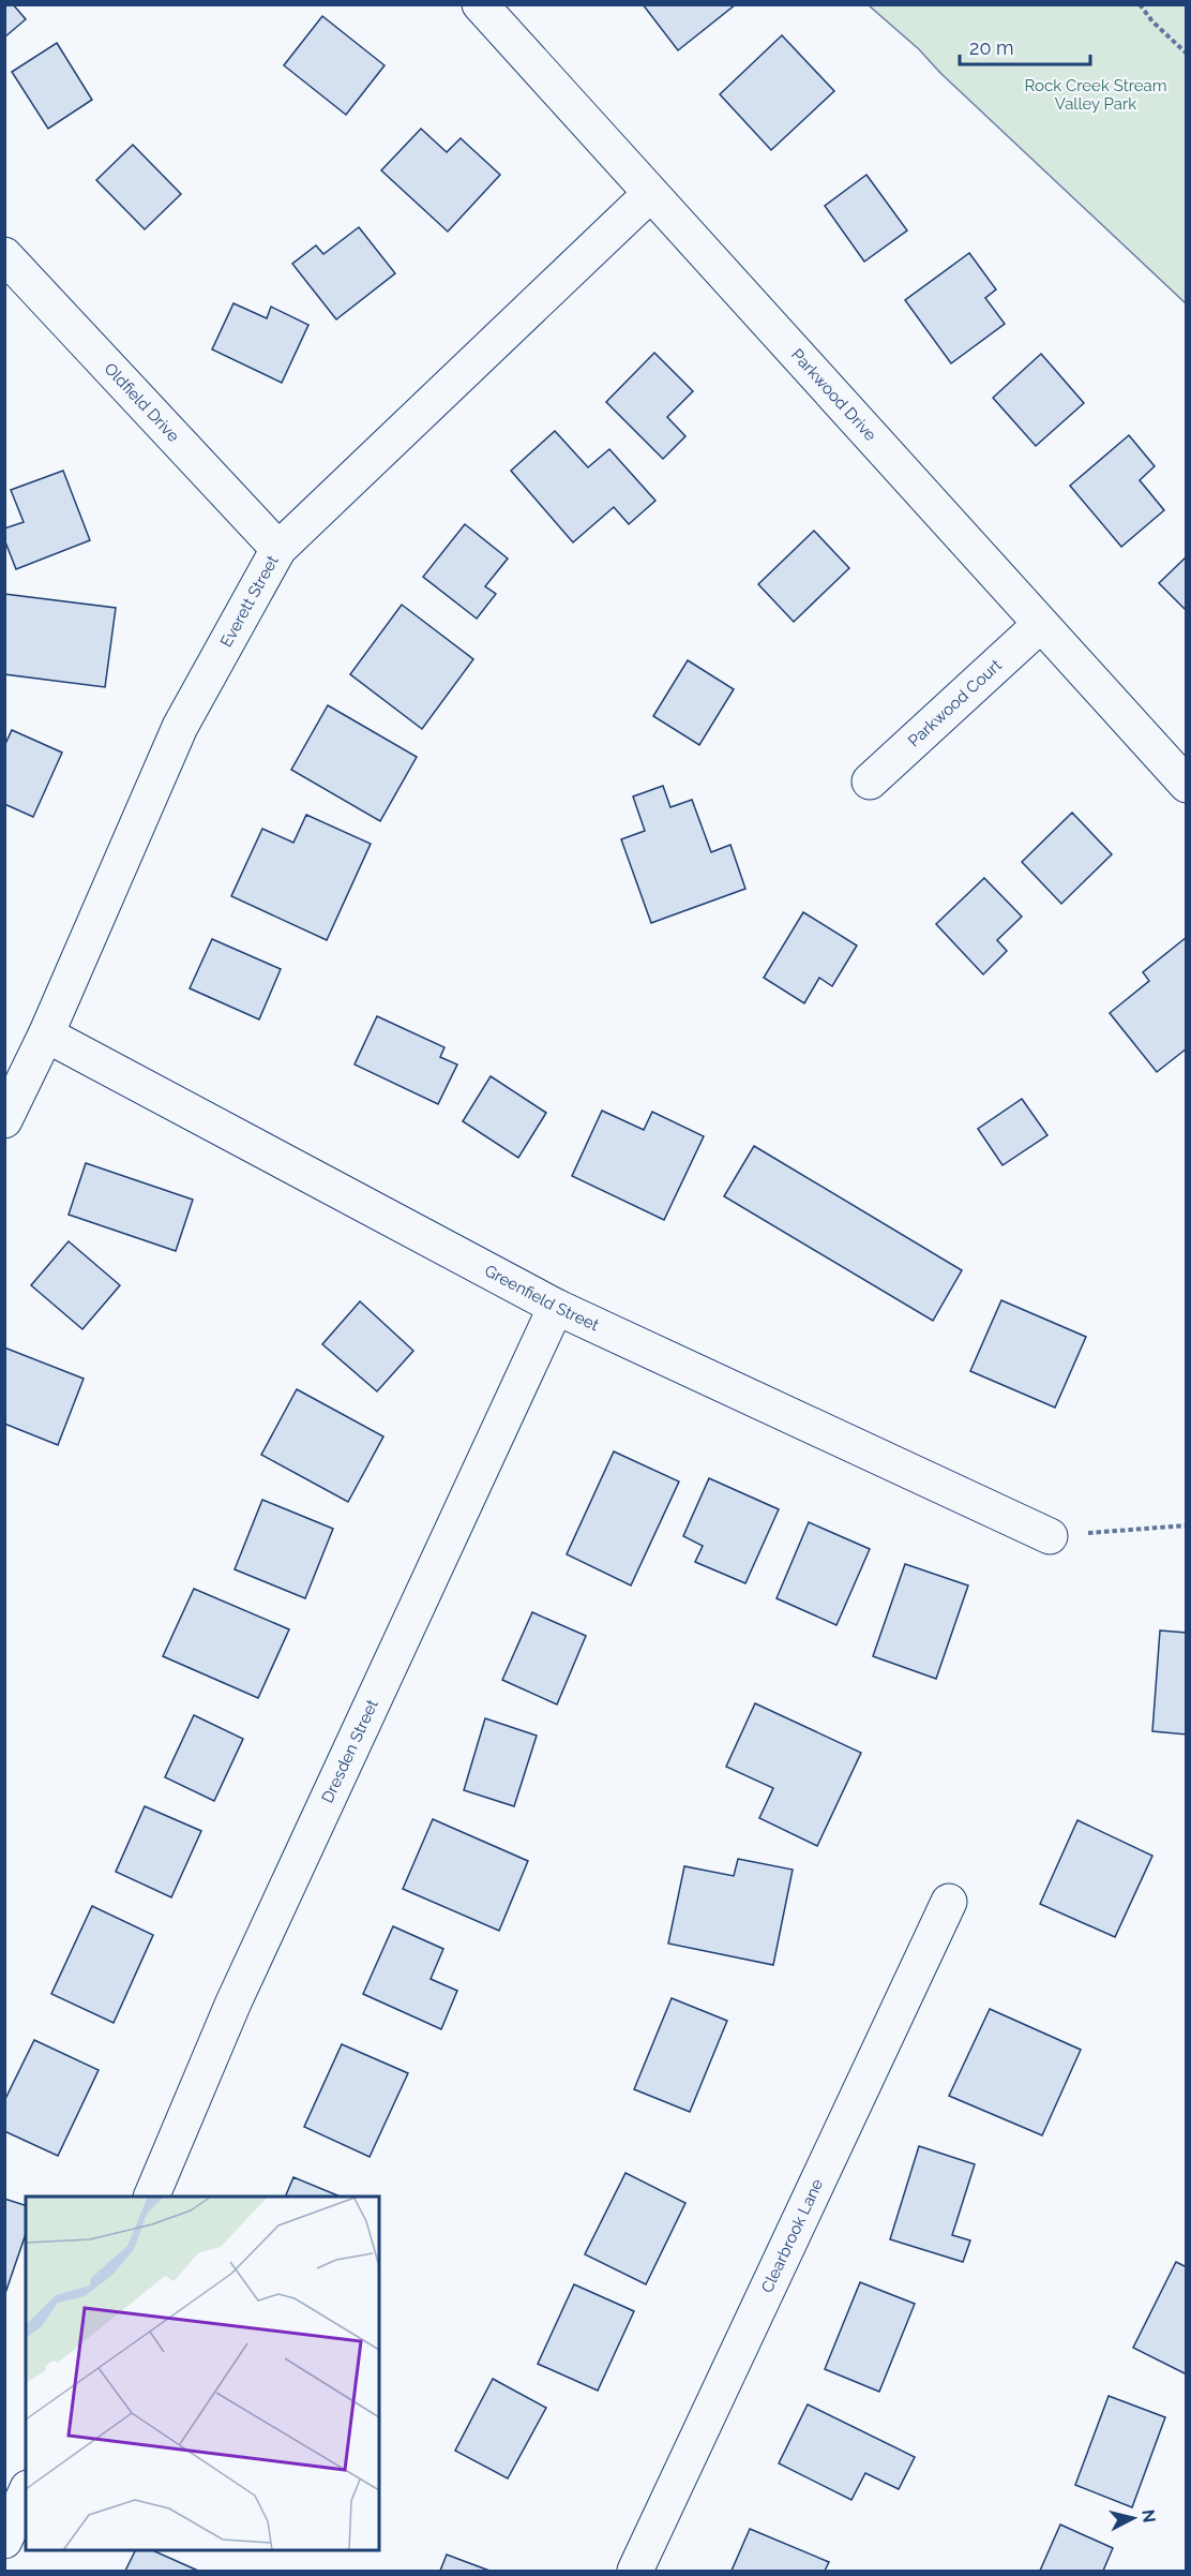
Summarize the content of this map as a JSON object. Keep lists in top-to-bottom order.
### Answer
{
  "streets": {
    "street": [
      "Parkwood Drive",
      "Oldfield Drive",
      "Everett Street",
      "Parkwood Court",
      "Greenfield Street",
      "Dresden Street",
      "Clearbrook Lane"
    ]
  },
  "crossings": [
    ["Parkwood Drive", "Everett Street"],
    ["Parkwood Drive", "Parkwood Court"],
    ["Oldfield Drive", "Everett Street"],
    ["Everett Street", "Greenfield Street"],
    ["Greenfield Street", "Dresden Street"]
  ],
  "parks": ["Rock Creek Stream Valley Park"],
  "scale_bar": "20 m",
  "north": "right"
}
